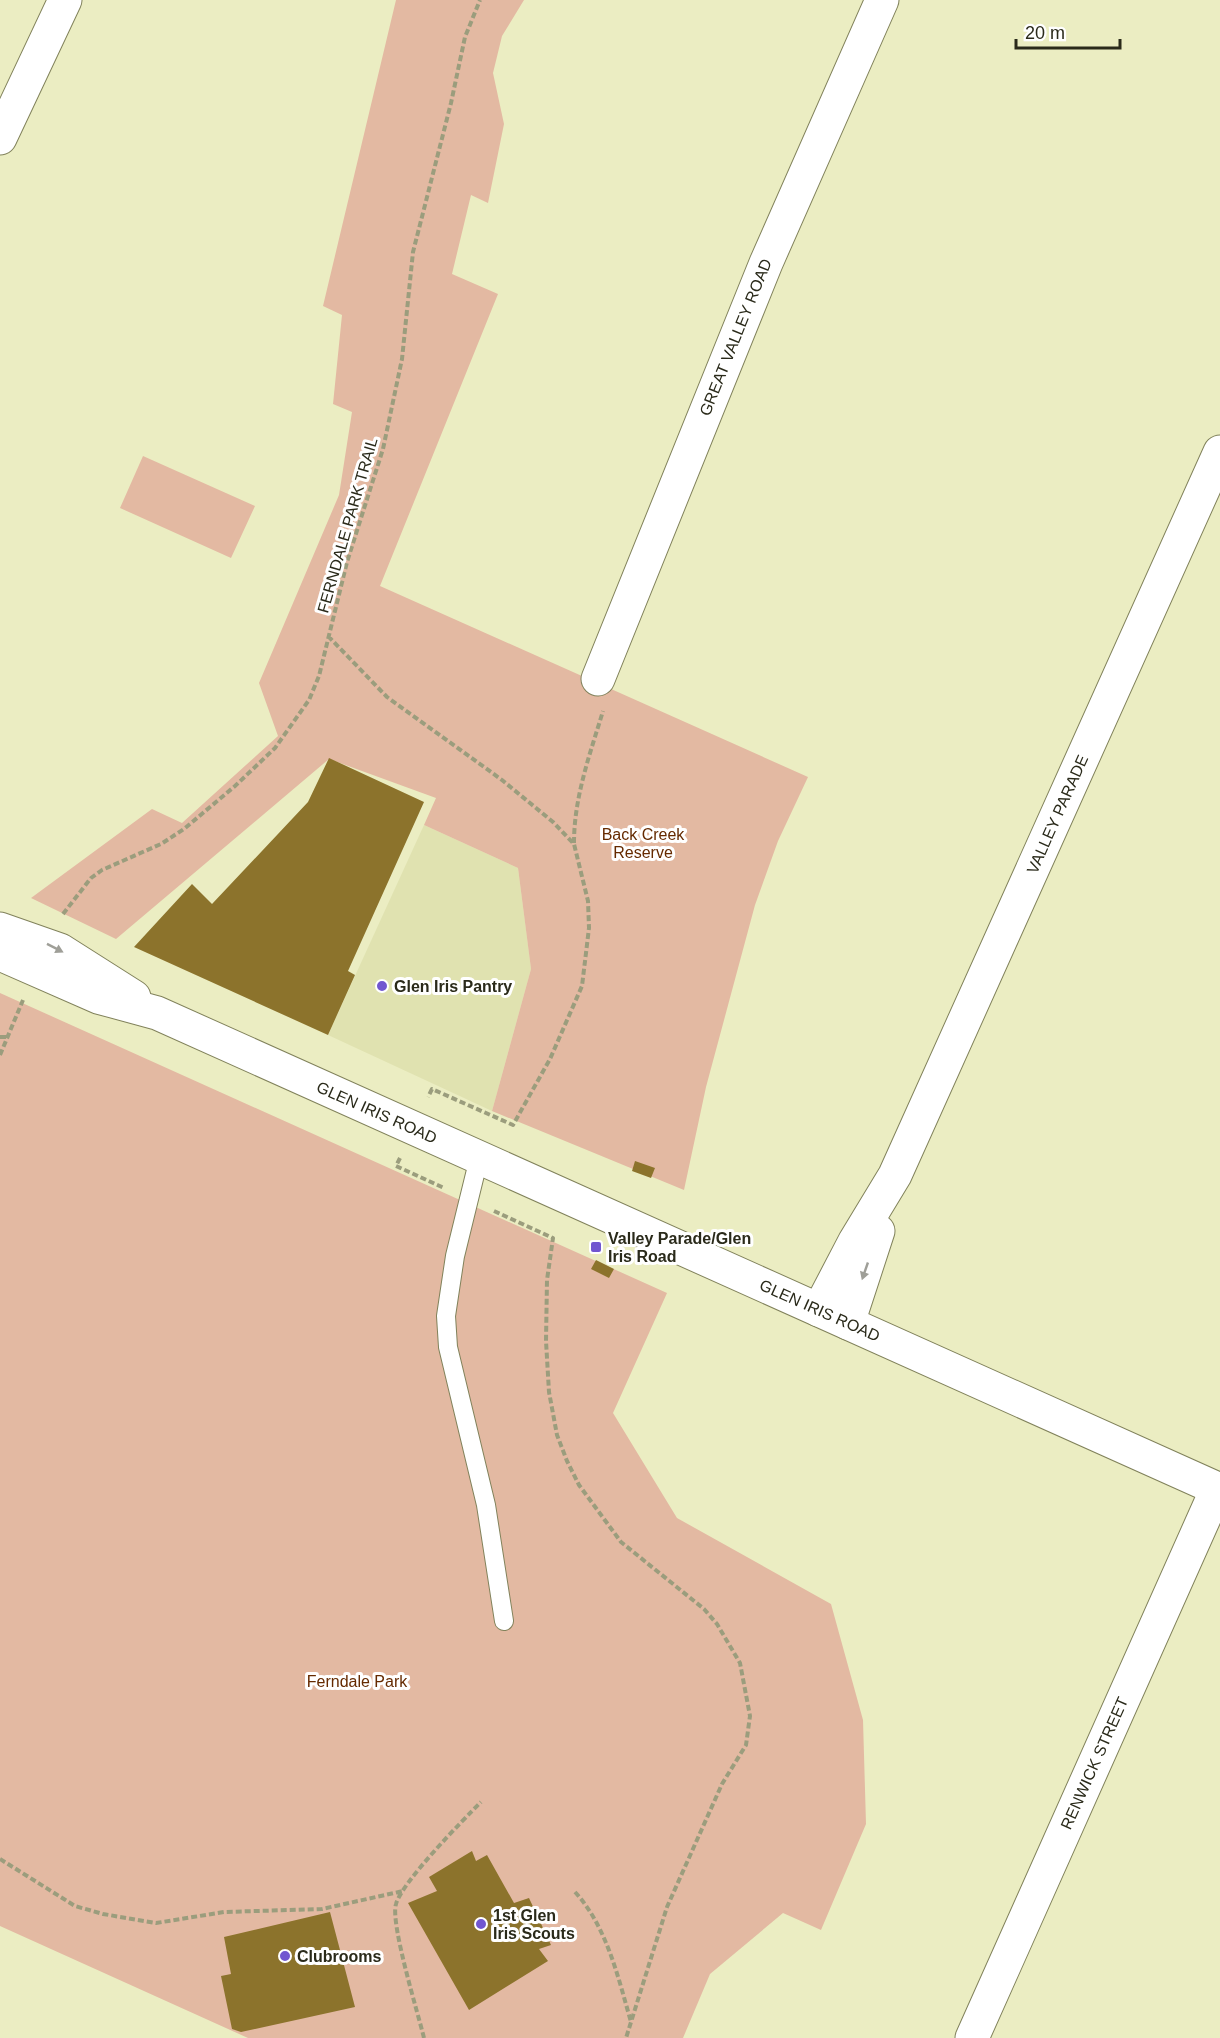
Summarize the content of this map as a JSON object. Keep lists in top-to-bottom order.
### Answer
{
  "streets": {
    "street": [
      "GREAT VALLEY ROAD",
      "VALLEY PARADE",
      "GLEN IRIS ROAD",
      "RENWICK STREET"
    ],
    "path": ["FERNDALE PARK TRAIL"]
  },
  "crossings": [
    ["FERNDALE PARK TRAIL", "GLEN IRIS ROAD"],
    ["VALLEY PARADE", "GLEN IRIS ROAD"],
    ["GLEN IRIS ROAD", "RENWICK STREET"]
  ],
  "parks": ["Back Creek Reserve", "Ferndale Park"],
  "places": {
    "other": ["Glen Iris Pantry", "1st Glen Iris Scouts", "Clubrooms"],
    "transit": ["Valley Parade/Glen Iris Road"]
  },
  "scale_bar": "20 m"
}
